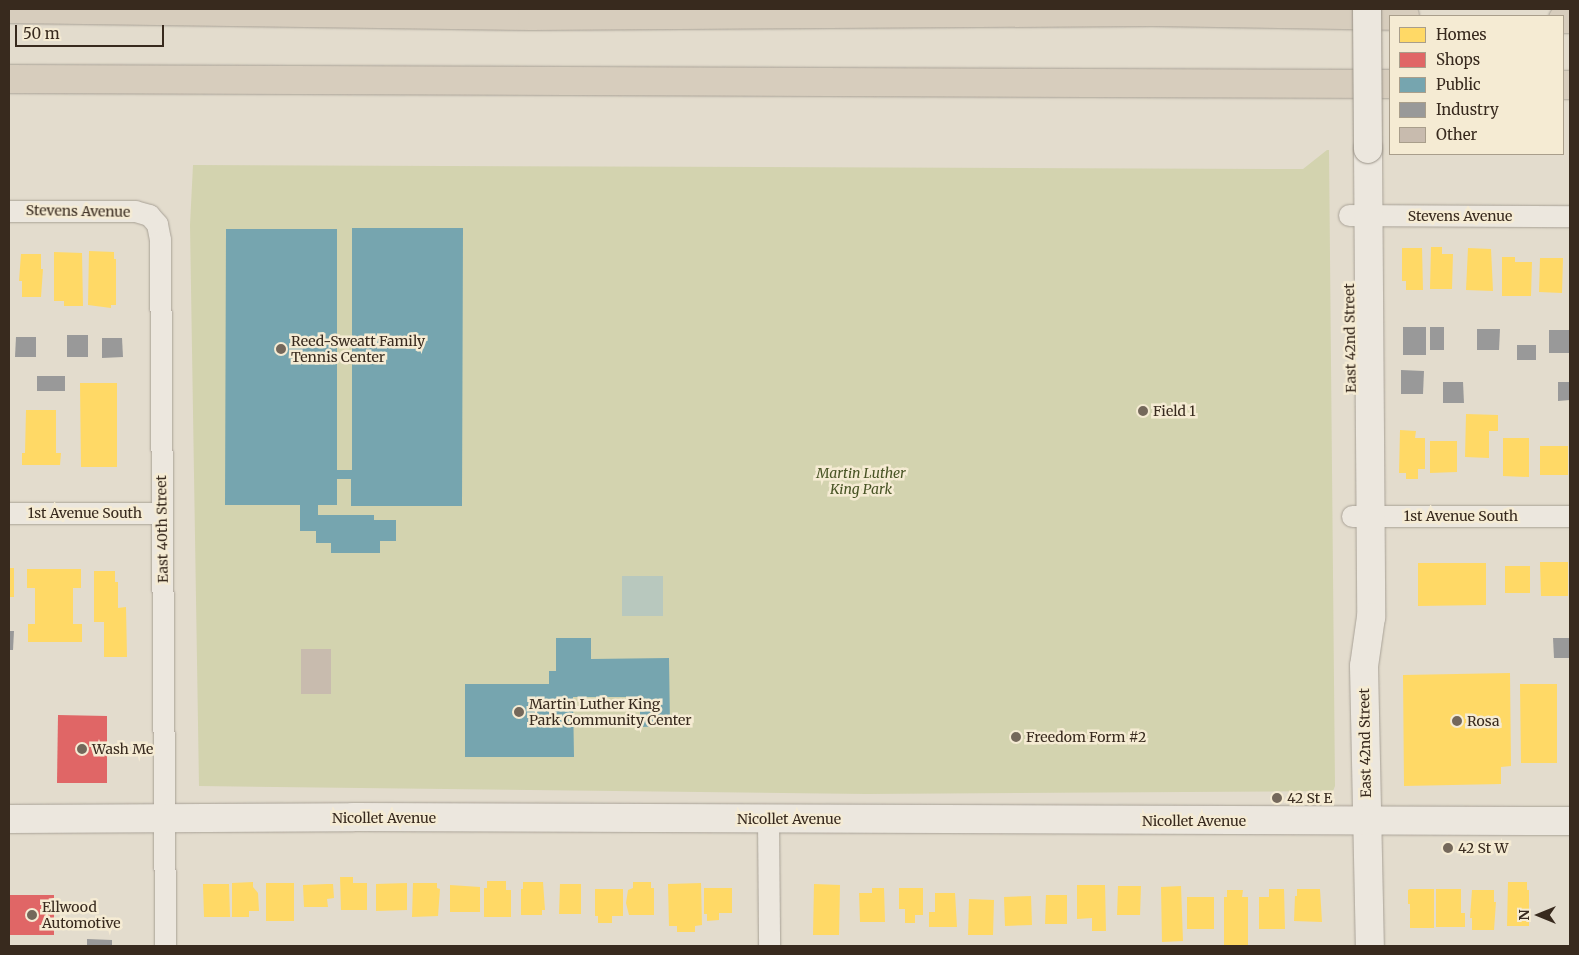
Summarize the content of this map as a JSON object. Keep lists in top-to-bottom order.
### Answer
{
  "streets": {
    "main road": ["East 42nd Street", "Nicollet Avenue"],
    "street": ["Stevens Avenue", "1st Avenue South", "East 40th Street"]
  },
  "crossings": [
    ["Stevens Avenue", "East 42nd Street"],
    ["Stevens Avenue", "East 40th Street"],
    ["East 42nd Street", "1st Avenue South"],
    ["East 42nd Street", "Nicollet Avenue"],
    ["1st Avenue South", "East 40th Street"],
    ["East 40th Street", "Nicollet Avenue"]
  ],
  "parks": ["Martin Luther King Park"],
  "places": [
    "Reed-Sweatt Family Tennis Center",
    "Field 1",
    "Martin Luther King Park Community Center",
    "Rosa",
    "Freedom Form #2",
    "Wash Me",
    "42 St E",
    "42 St W",
    "Ellwood Automotive"
  ],
  "legend": [
    "Homes",
    "Shops",
    "Public",
    "Industry",
    "Other"
  ],
  "scale_bar": "50 m",
  "north": "left"
}
